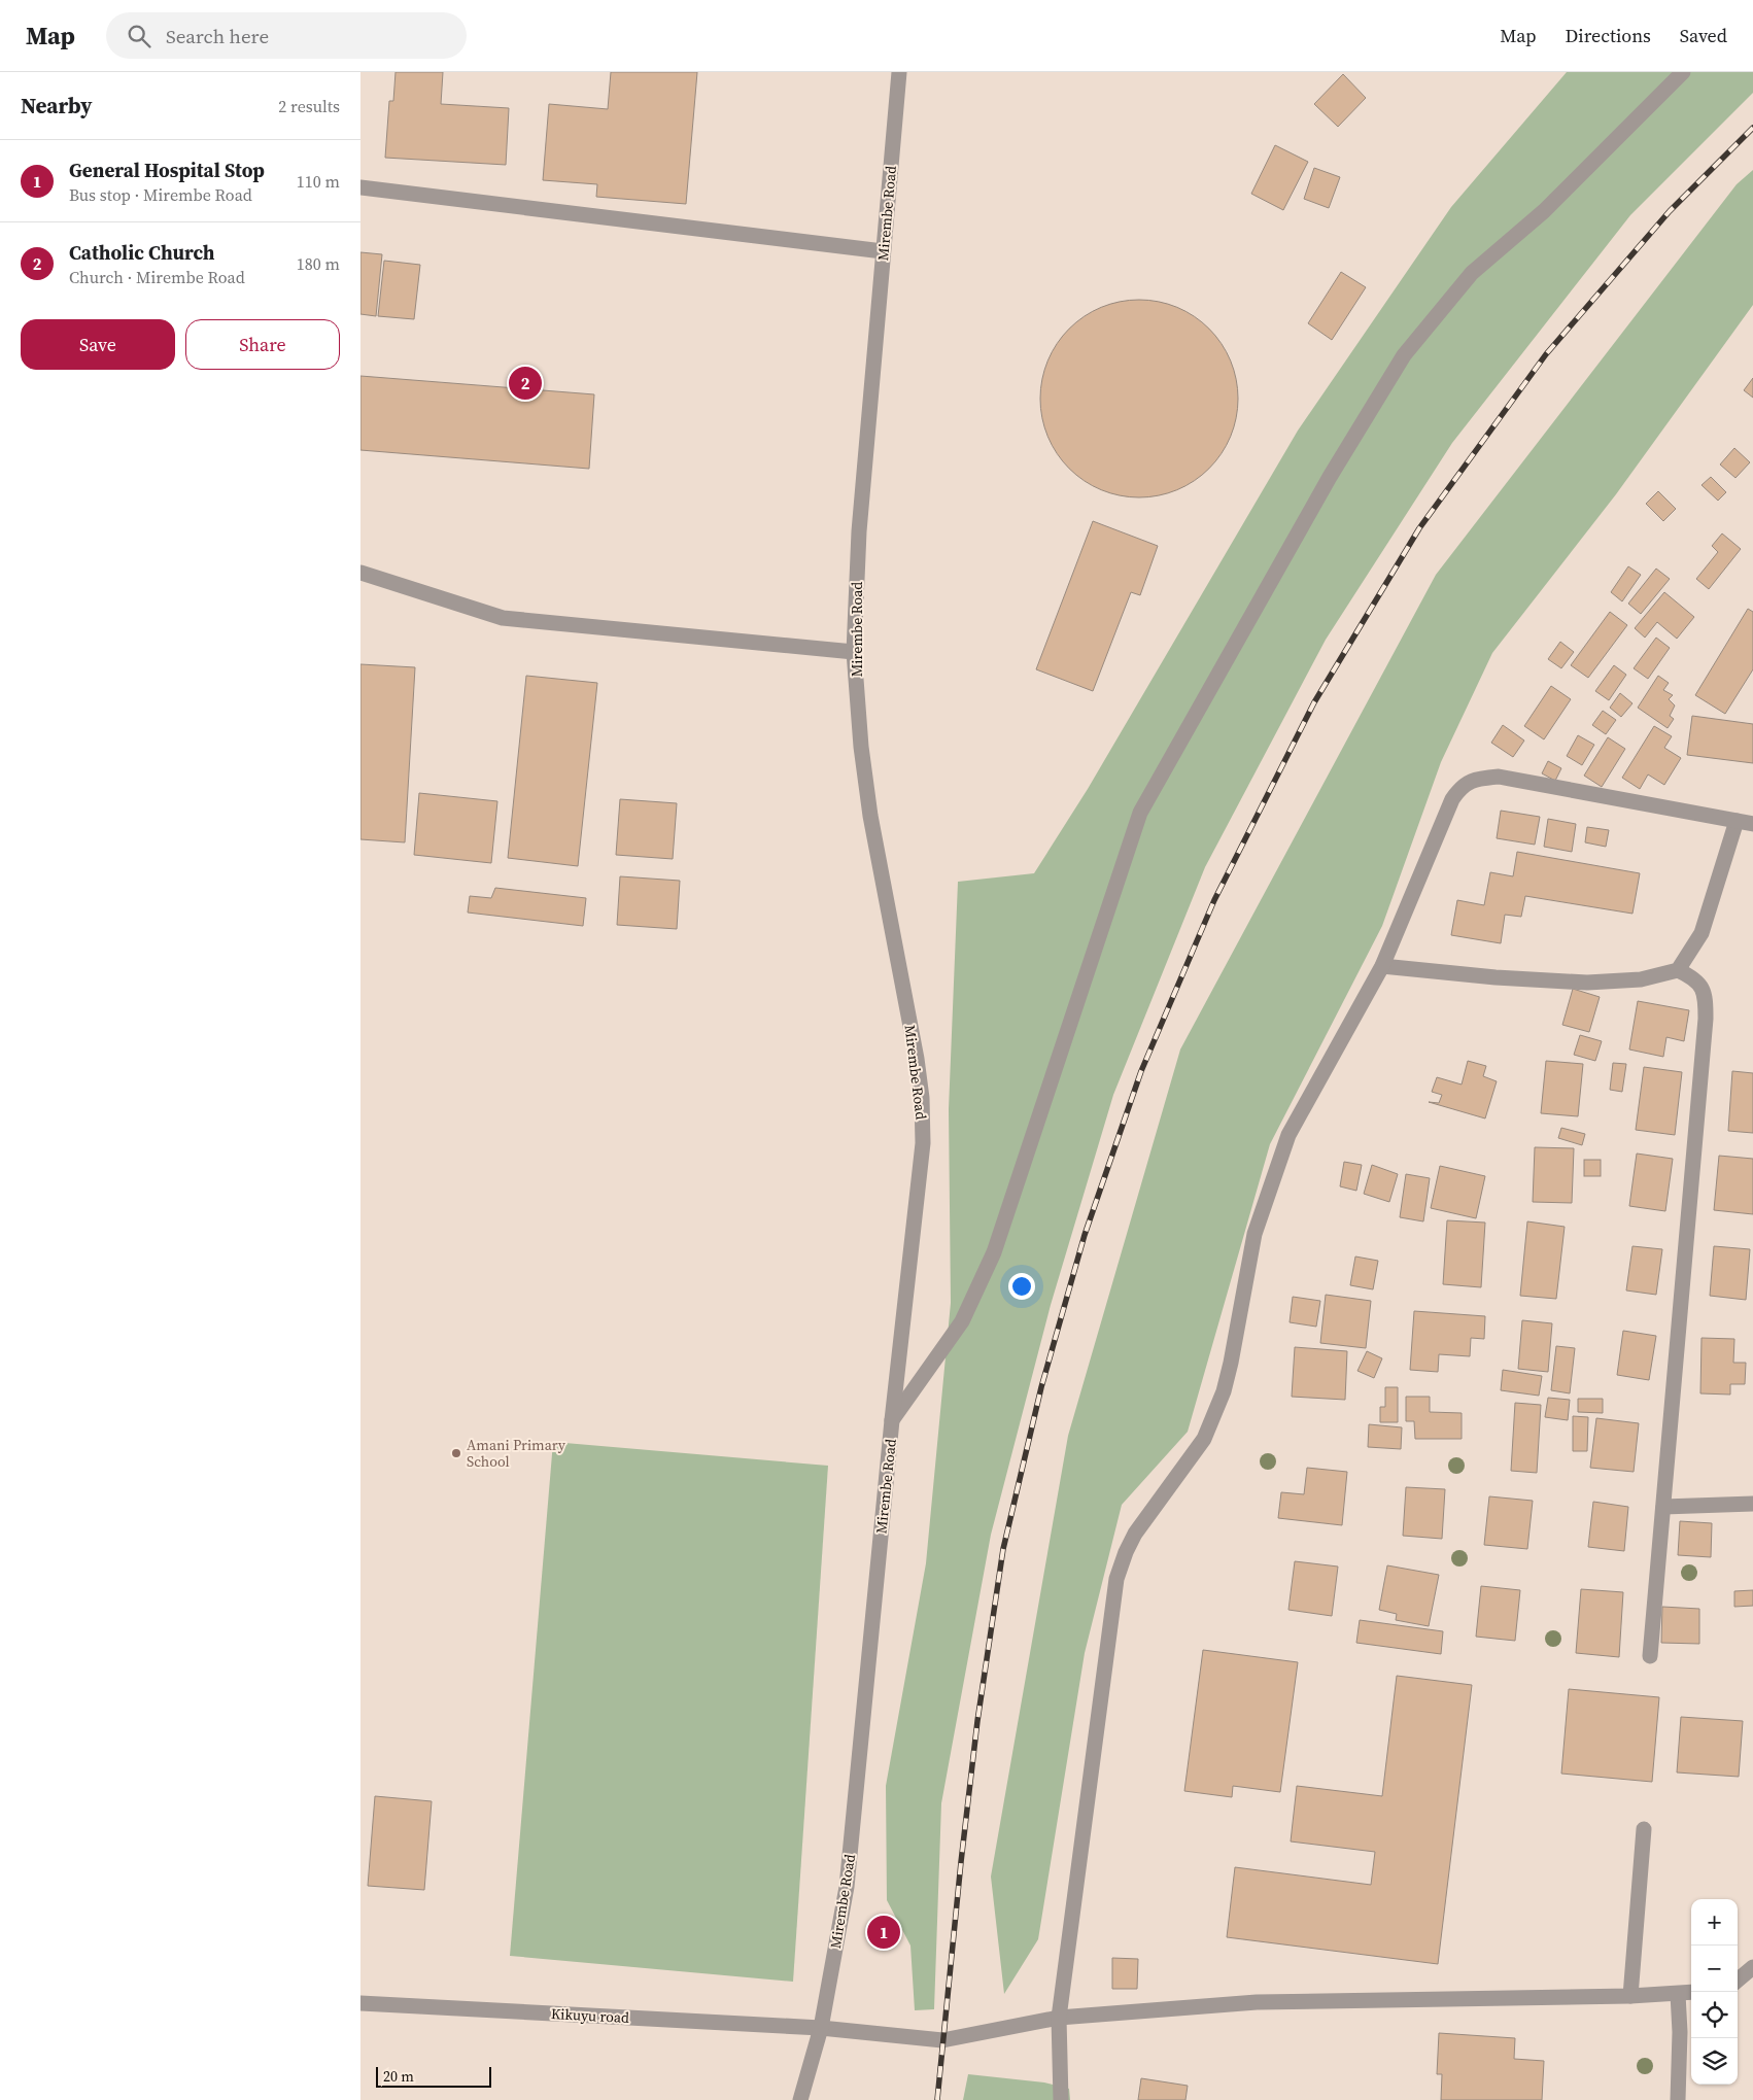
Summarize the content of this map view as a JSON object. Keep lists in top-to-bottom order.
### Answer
{
  "streets": {
    "street": ["Mirembe Road", "Kikuyu road"]
  },
  "crossings": [
    ["Mirembe Road", "Kikuyu road"]
  ],
  "places": ["Amani Primary School"],
  "scale_bar": "20 m",
  "page": {
    "header": "Map",
    "search": "Search here",
    "nav": ["Map", "Directions", "Saved"],
    "heading": ["Nearby", "2 results"],
    "list": [
      {
        "mark": "1",
        "name": "General Hospital Stop",
        "note": "Bus stop · Mirembe Road",
        "value": "110 m"
      },
      {
        "mark": "2",
        "name": "Catholic Church",
        "note": "Church · Mirembe Road",
        "value": "180 m"
      }
    ],
    "buttons": ["Save", "Share"],
    "pins": ["2", "1"],
    "map_buttons": ["+", "−"],
    "scale": "20 m"
  }
}
